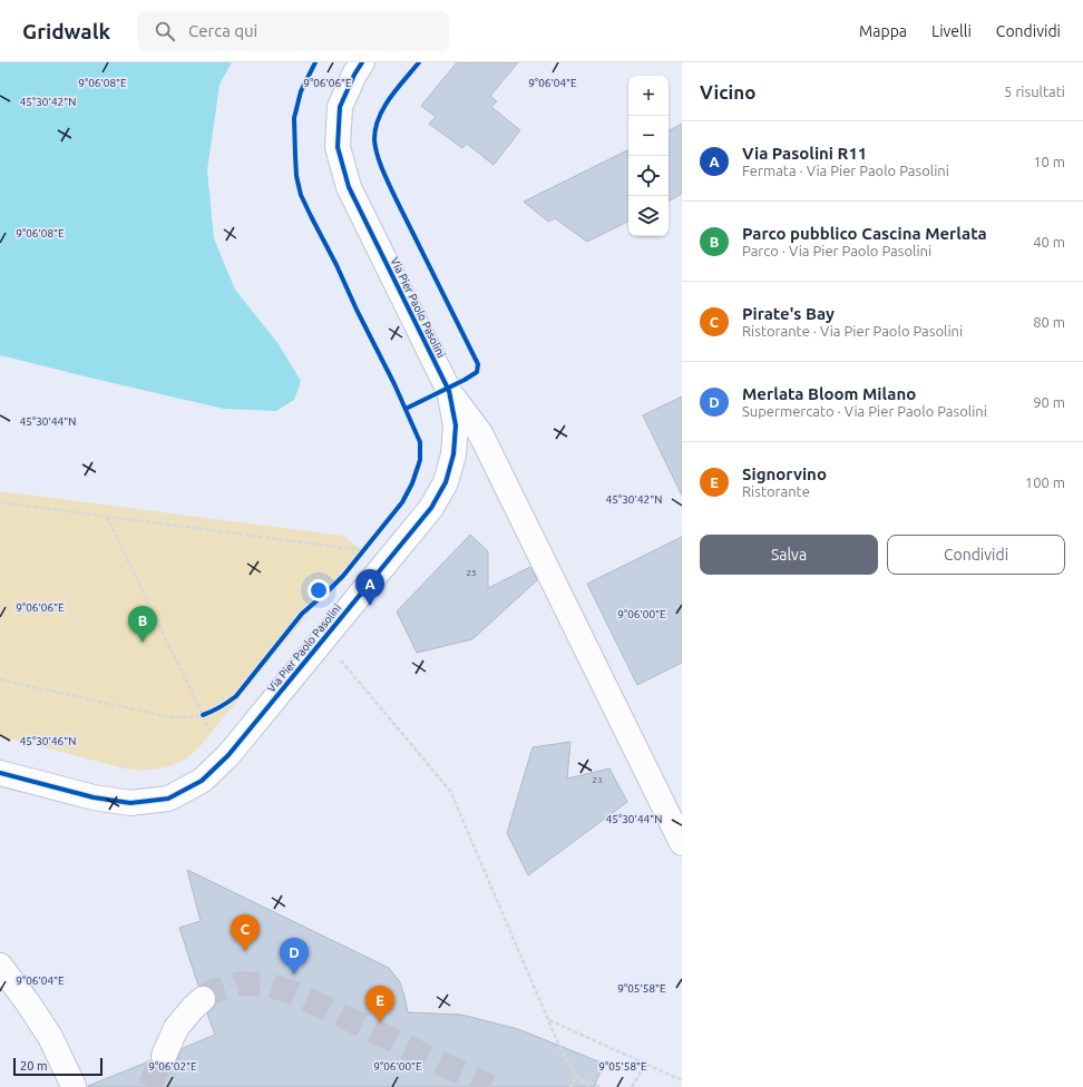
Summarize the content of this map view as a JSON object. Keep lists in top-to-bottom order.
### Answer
{
  "streets": {
    "main road": ["Via Pier Paolo Pasolini"]
  },
  "house_numbers": ["25", "23"],
  "scale_bar": "20 m",
  "page": {
    "header": "Gridwalk",
    "search": "Cerca qui",
    "nav": ["Mappa", "Livelli", "Condividi"],
    "heading": ["Vicino", "5 risultati"],
    "map_buttons": ["+", "−"],
    "list": [
      {
        "mark": "A",
        "name": "Via Pasolini R11",
        "note": "Fermata · Via Pier Paolo Pasolini",
        "value": "10 m"
      },
      {
        "mark": "B",
        "name": "Parco pubblico Cascina Merlata",
        "note": "Parco · Via Pier Paolo Pasolini",
        "value": "40 m"
      },
      {
        "mark": "C",
        "name": "Pirate's Bay",
        "note": "Ristorante · Via Pier Paolo Pasolini",
        "value": "80 m"
      },
      {
        "mark": "D",
        "name": "Merlata Bloom Milano",
        "note": "Supermercato · Via Pier Paolo Pasolini",
        "value": "90 m"
      },
      {
        "mark": "E",
        "name": "Signorvino",
        "note": "Ristorante",
        "value": "100 m"
      }
    ],
    "buttons": ["Salva", "Condividi"],
    "pins": [
      "A",
      "B",
      "C",
      "D",
      "E"
    ],
    "scale": "20 m"
  },
  "coordinates": [
    "9°06'06\"E",
    "9°06'08\"E",
    "9°06'04\"E",
    "45°30'42\"N",
    "45°30'44\"N",
    "9°06'00\"E",
    "45°30'46\"N",
    "9°05'58\"E",
    "9°06'02\"E"
  ]
}
